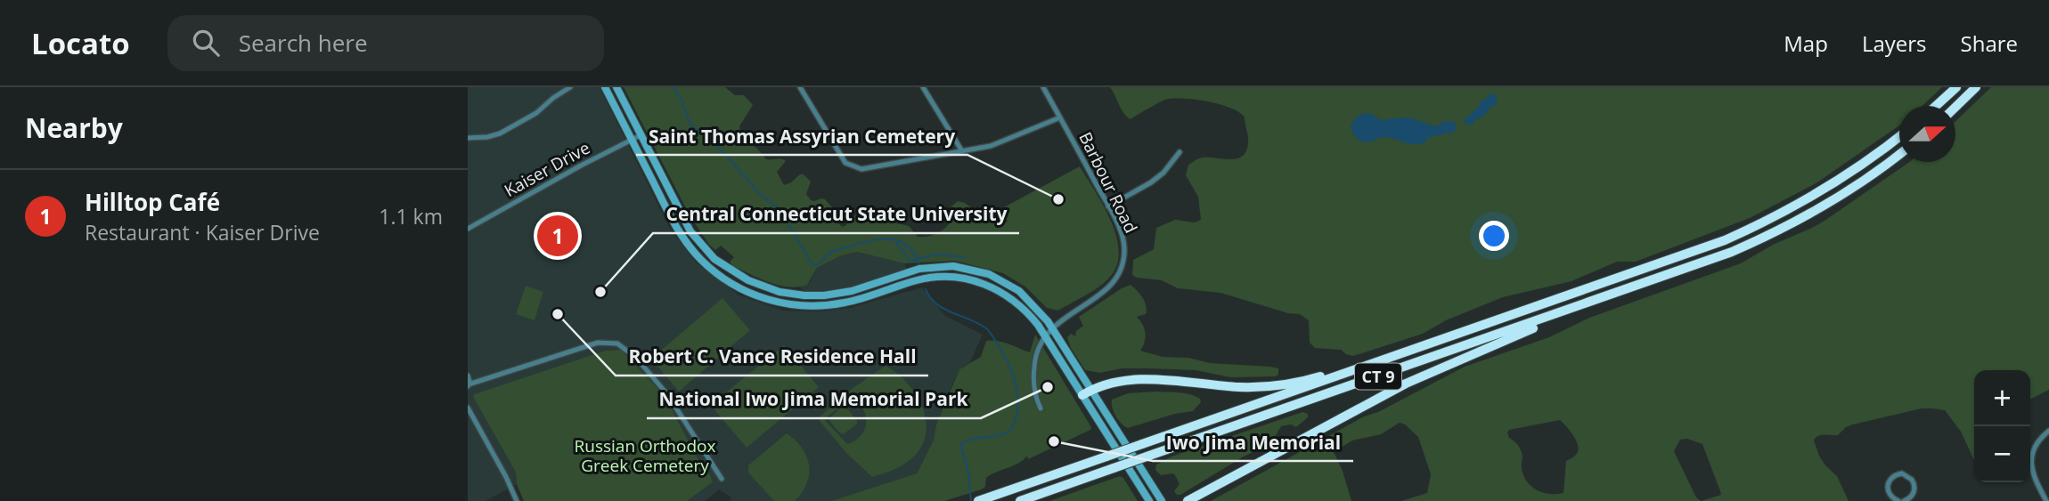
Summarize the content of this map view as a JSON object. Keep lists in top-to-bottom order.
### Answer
{
  "streets": {
    "highway": ["CT 9"],
    "street": ["Kaiser Drive", "Barbour Road"]
  },
  "parks": ["Russian Orthodox Greek Cemetery"],
  "places": [
    "Saint Thomas Assyrian Cemetery",
    "Central Connecticut State University",
    "Robert C. Vance Residence Hall",
    "National Iwo Jima Memorial Park",
    "Iwo Jima Memorial"
  ],
  "north": "right",
  "page": {
    "header": "Locato",
    "search": "Search here",
    "nav": ["Map", "Layers", "Share"],
    "heading": "Nearby",
    "list": [
      {
        "mark": "1",
        "name": "Hilltop Café",
        "note": "Restaurant · Kaiser Drive",
        "value": "1.1 km"
      }
    ],
    "pins": "1",
    "map_buttons": ["+", "−"]
  }
}
